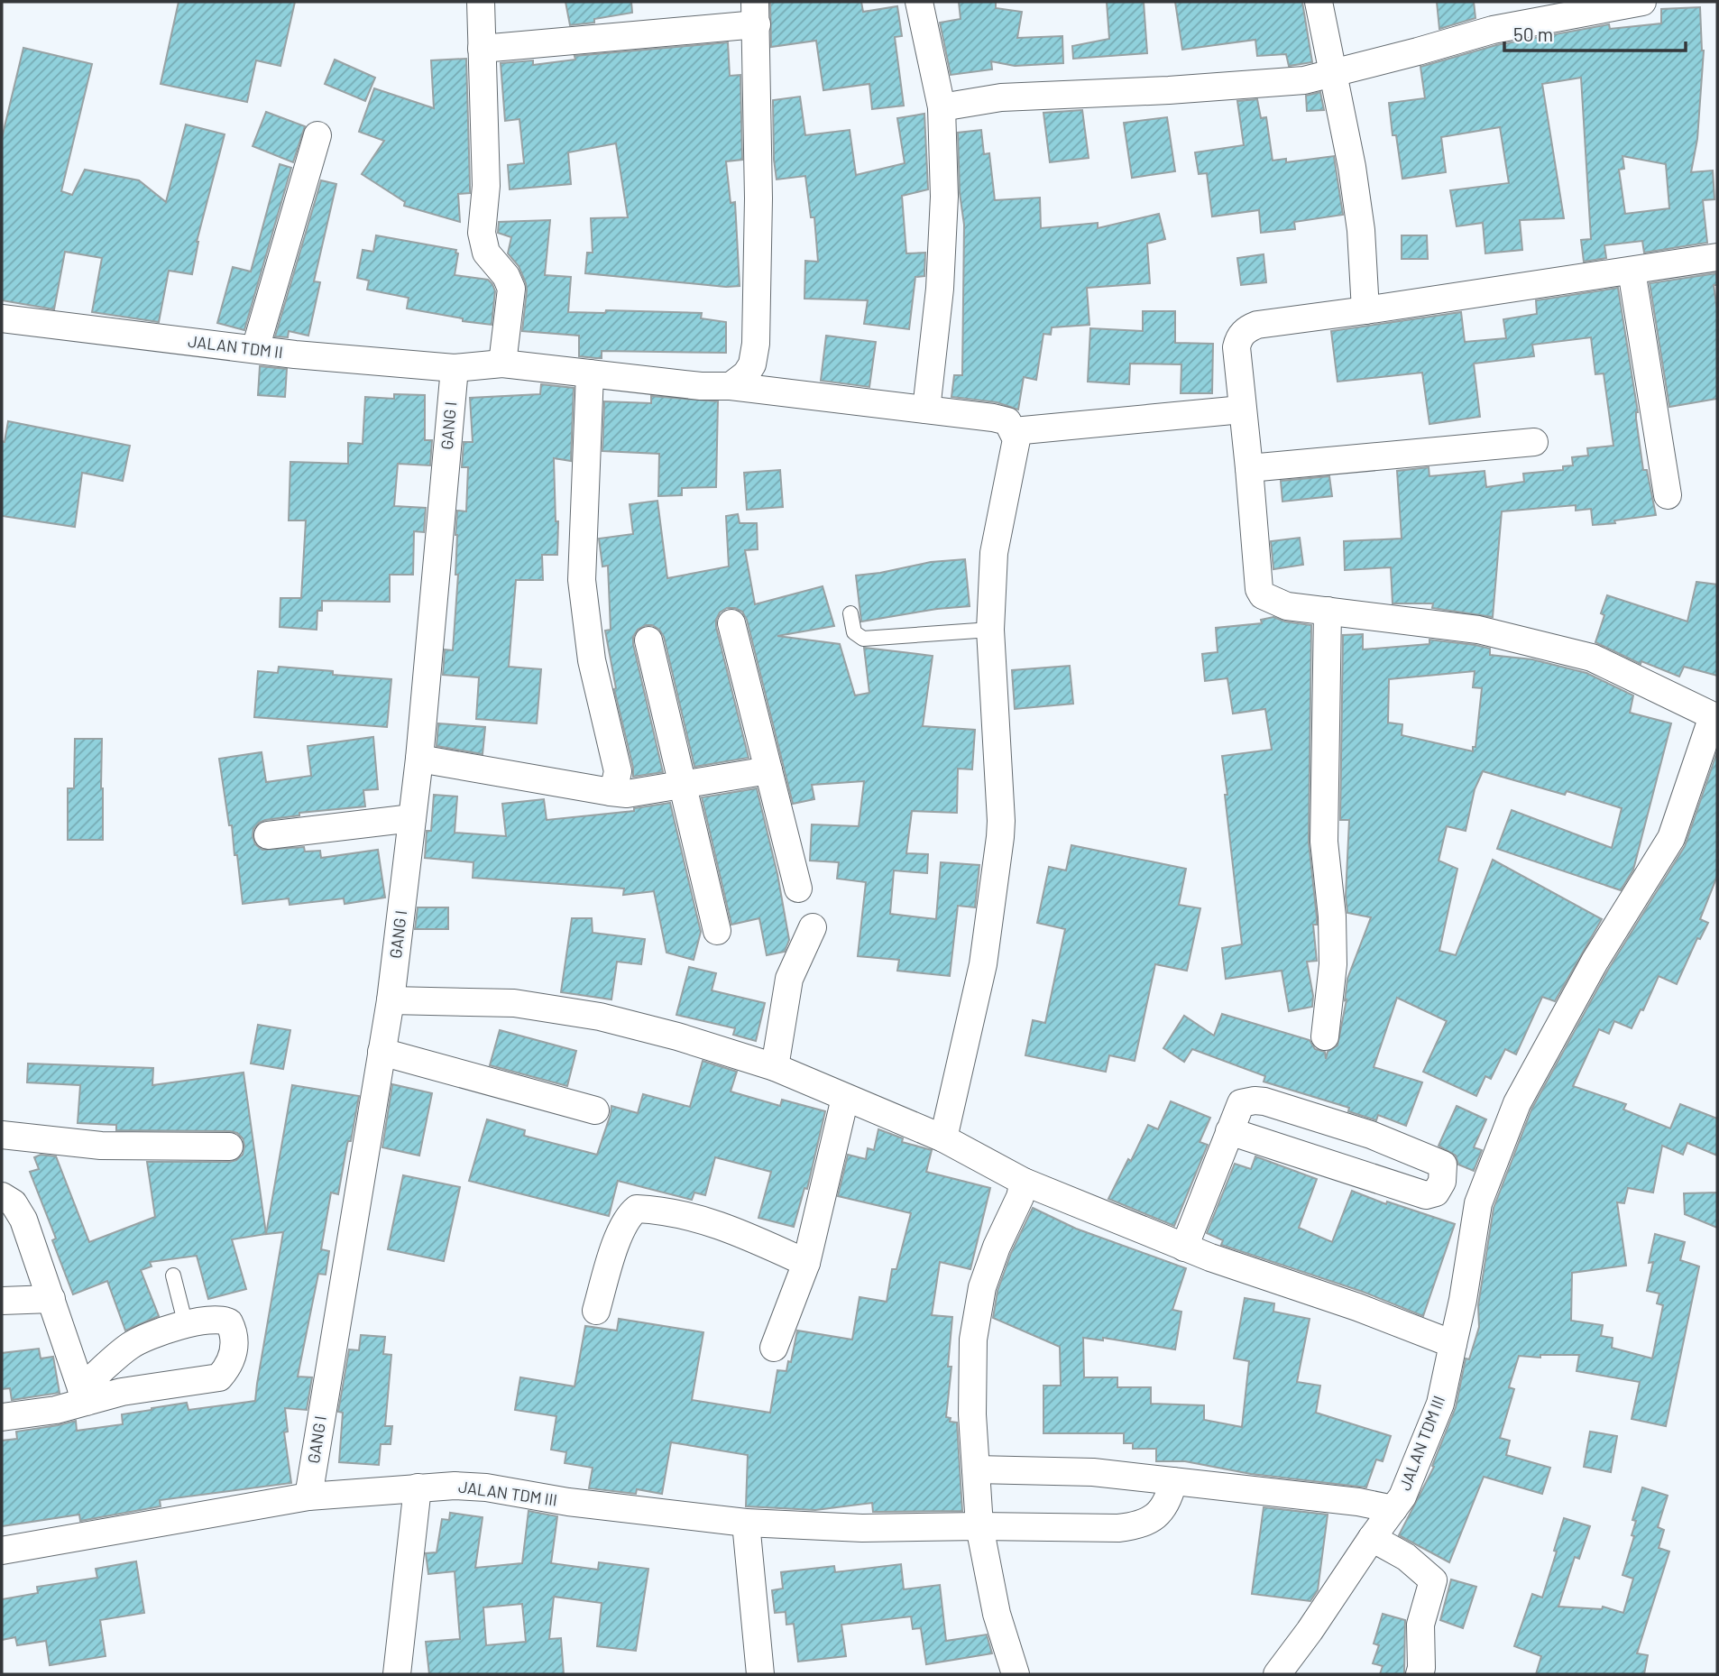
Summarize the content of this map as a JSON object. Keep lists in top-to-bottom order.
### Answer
{
  "streets": {
    "street": ["JALAN TDM II", "GANG I", "JALAN TDM III"]
  },
  "crossings": [
    ["JALAN TDM II", "GANG I"],
    ["GANG I", "JALAN TDM III"]
  ],
  "scale_bar": "50 m"
}
